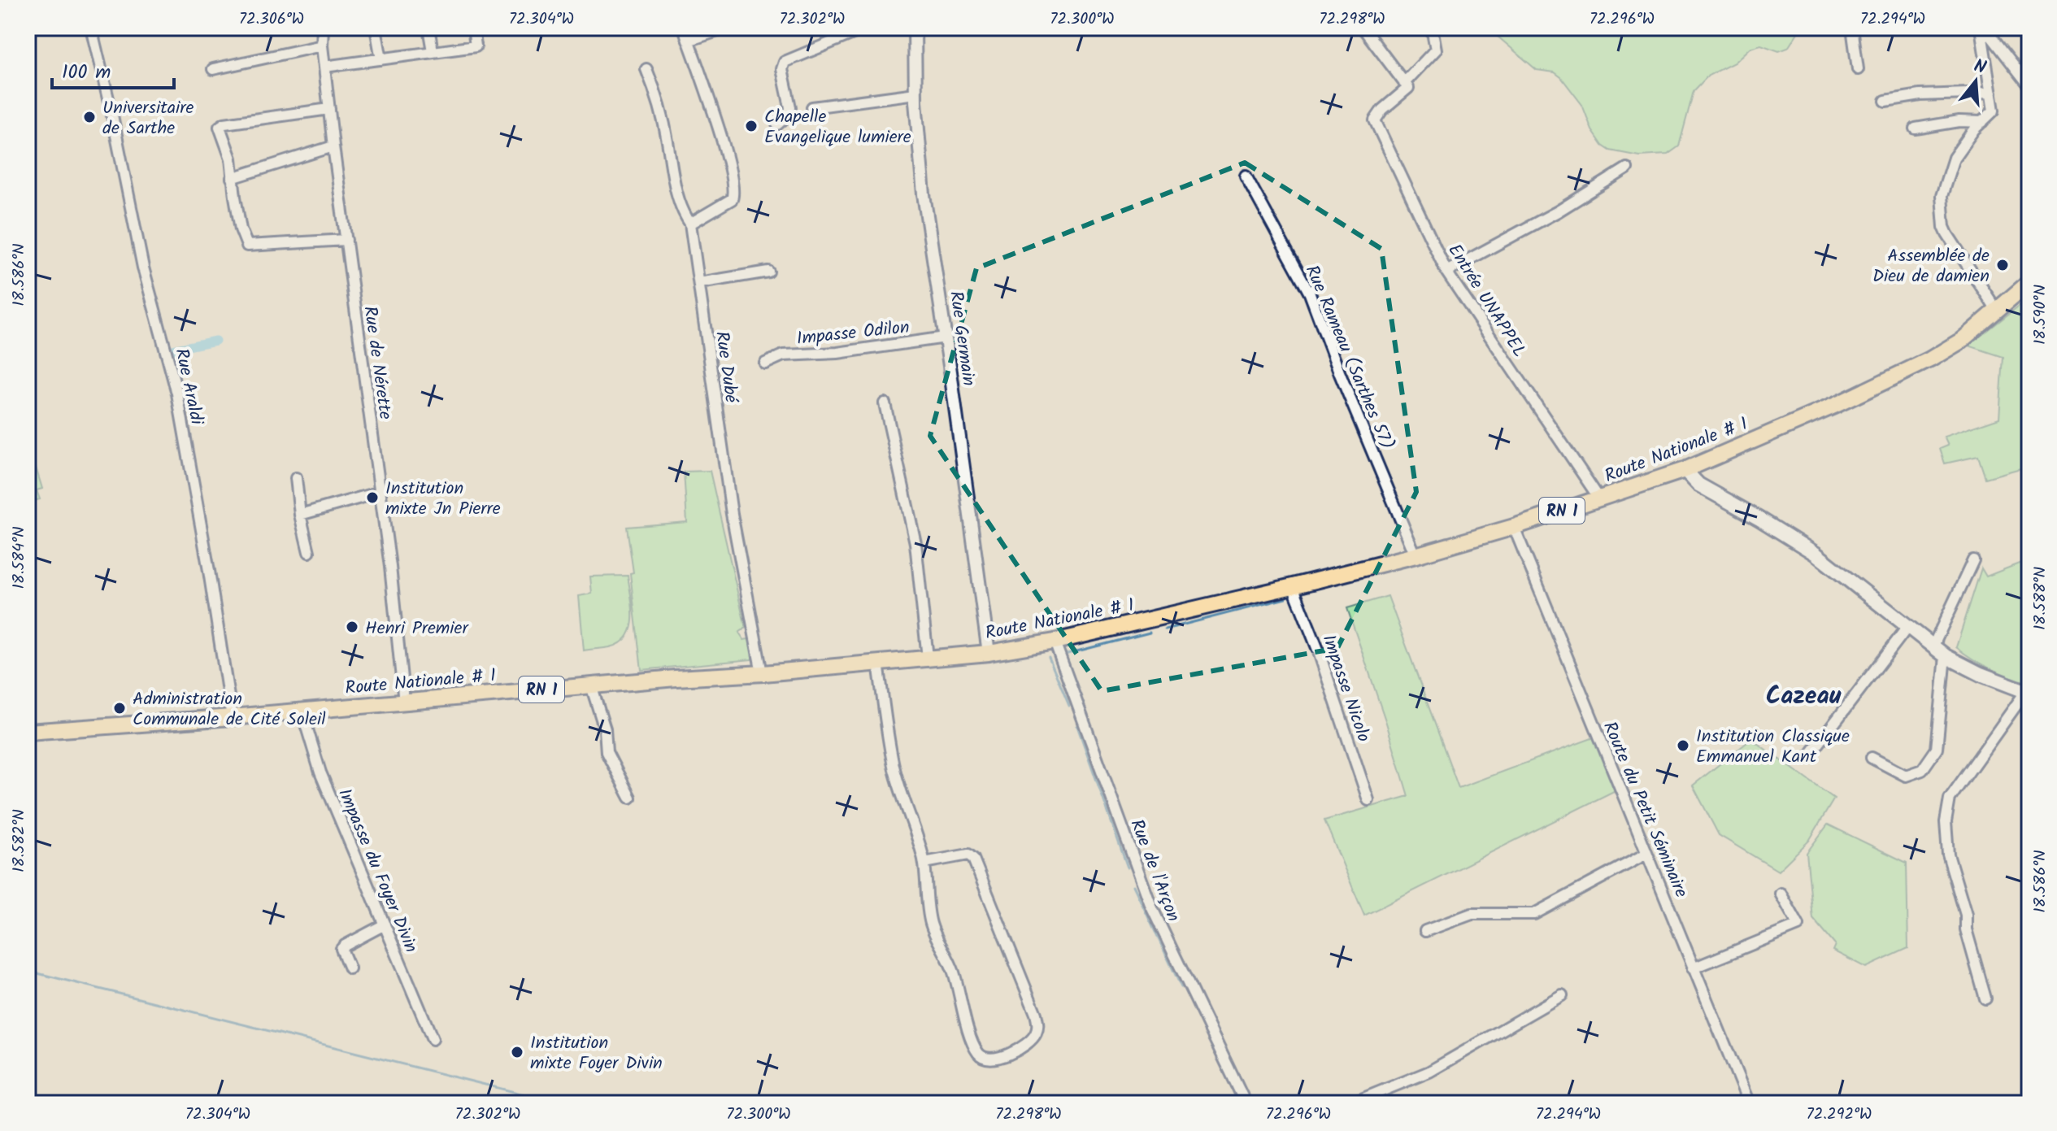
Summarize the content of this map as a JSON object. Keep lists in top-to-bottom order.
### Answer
{
  "streets": {
    "main road": ["Route Nationale # 1", "RN 1"],
    "street": [
      "Entrée UNAPPEL",
      "Impasse Odilon",
      "Rue Germain",
      "Rue Rameau (Sarthes 57)",
      "Rue de Nérette",
      "Rue Dubé",
      "Rue Araldi",
      "Impasse Nicolo",
      "Route du Petit Séminaire",
      "Impasse du Foyer Divin",
      "Rue de l'Arçon"
    ]
  },
  "crossings": [
    ["Entrée UNAPPEL", "Route Nationale # 1"],
    ["Impasse Odilon", "Rue Germain"],
    ["Rue Germain", "Route Nationale # 1"],
    ["Rue Rameau (Sarthes 57)", "Route Nationale # 1"],
    ["Rue de Nérette", "Route Nationale # 1"],
    ["Rue Dubé", "Route Nationale # 1"],
    ["Rue Araldi", "Route Nationale # 1"],
    ["Route Nationale # 1", "Impasse Nicolo"],
    ["Route Nationale # 1", "Route du Petit Séminaire"],
    ["Route Nationale # 1", "Impasse du Foyer Divin"],
    ["Route Nationale # 1", "Rue de l'Arçon"]
  ],
  "districts": ["Cazeau"],
  "places": [
    "Universitaire de Sarthe",
    "Chapelle Evangelique lumiere",
    "Assemblée de Dieu de damien",
    "Institution mixte Jn Pierre",
    "Henri Premier",
    "Administration Communale de Cité Soleil",
    "Institution Classique Emmanuel Kant",
    "Institution mixte Foyer Divin"
  ],
  "scale_bar": "100 m",
  "north": "top",
  "coordinates": [
    "72.306°W",
    "72.304°W",
    "72.302°W",
    "72.300°W",
    "72.298°W",
    "72.296°W",
    "72.294°W",
    "18.586°N",
    "18.590°N",
    "18.584°N",
    "18.588°N",
    "18.582°N",
    "72.292°W"
  ]
}
